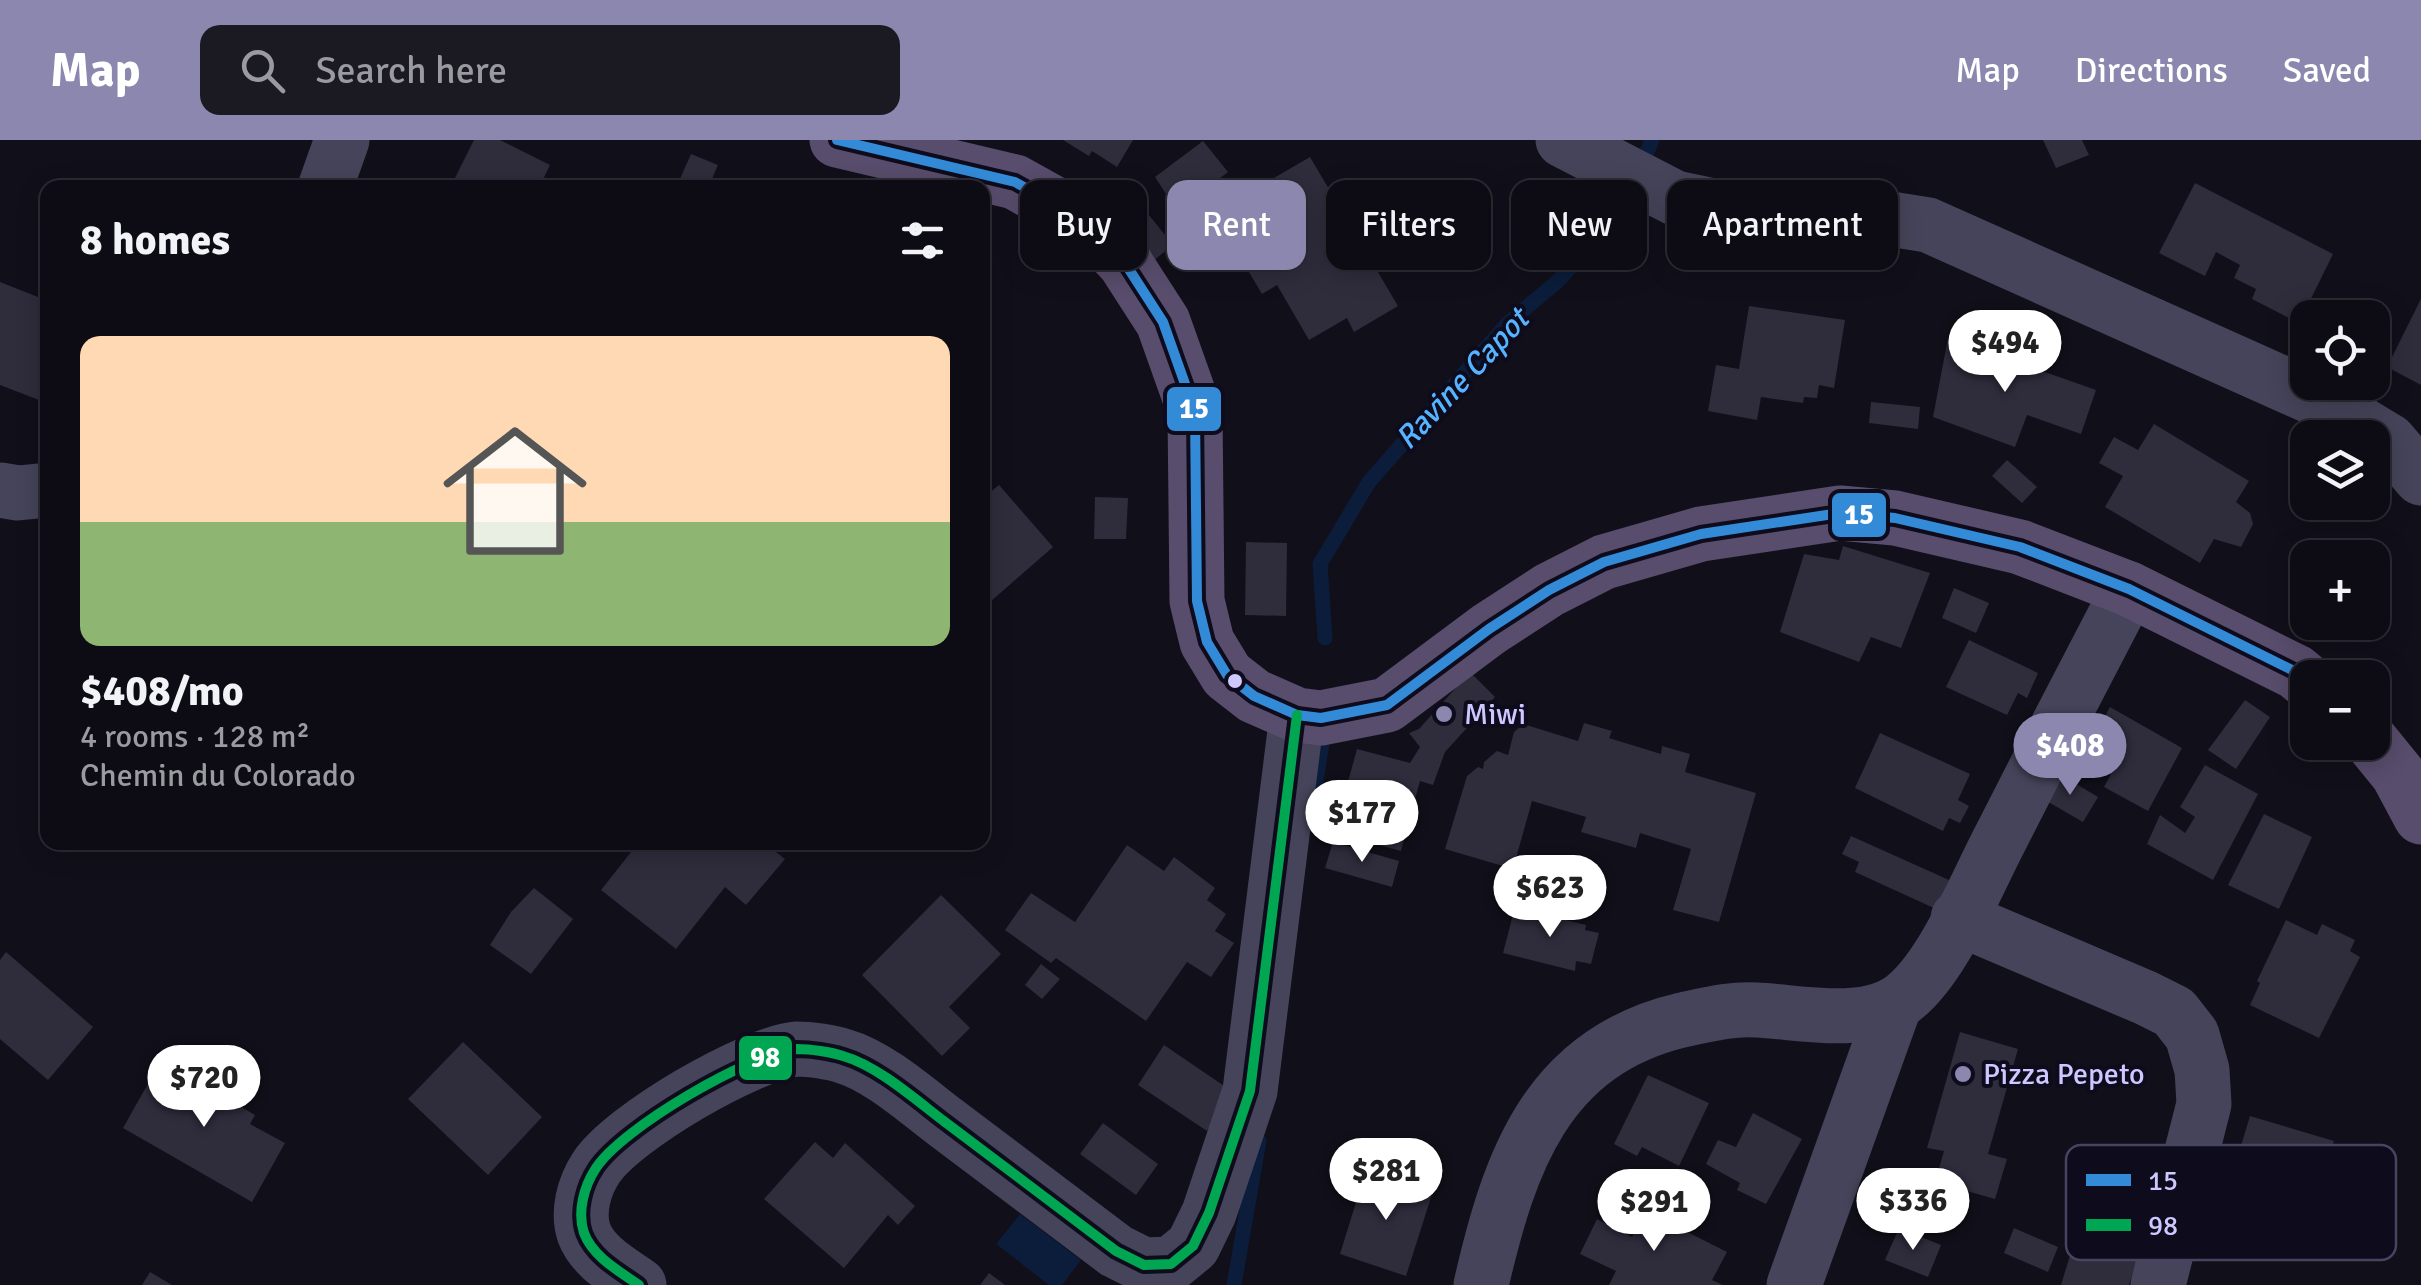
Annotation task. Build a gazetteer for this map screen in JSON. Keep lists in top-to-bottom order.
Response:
{
  "water": ["Ravine Capot"],
  "places": ["Miwi", "Pizza Pepeto"],
  "lines": ["transit line 15", "transit line 98"],
  "legend": ["15", "98"],
  "page": {
    "header": "Map",
    "search": "Search here",
    "nav": ["Map", "Directions", "Saved"],
    "chip": [
      "Buy",
      "Rent",
      "Filters",
      "New",
      "Apartment"
    ],
    "heading": "8 homes",
    "map_buttons": ["+", "−"],
    "list": [
      {
        "name": "$408/mo",
        "note": "4 rooms · 128 m² · Chemin du Colorado"
      }
    ],
    "price": [
      "$494",
      "$408",
      "$177",
      "$623",
      "$720",
      "$281",
      "$336",
      "$291"
    ]
  }
}
